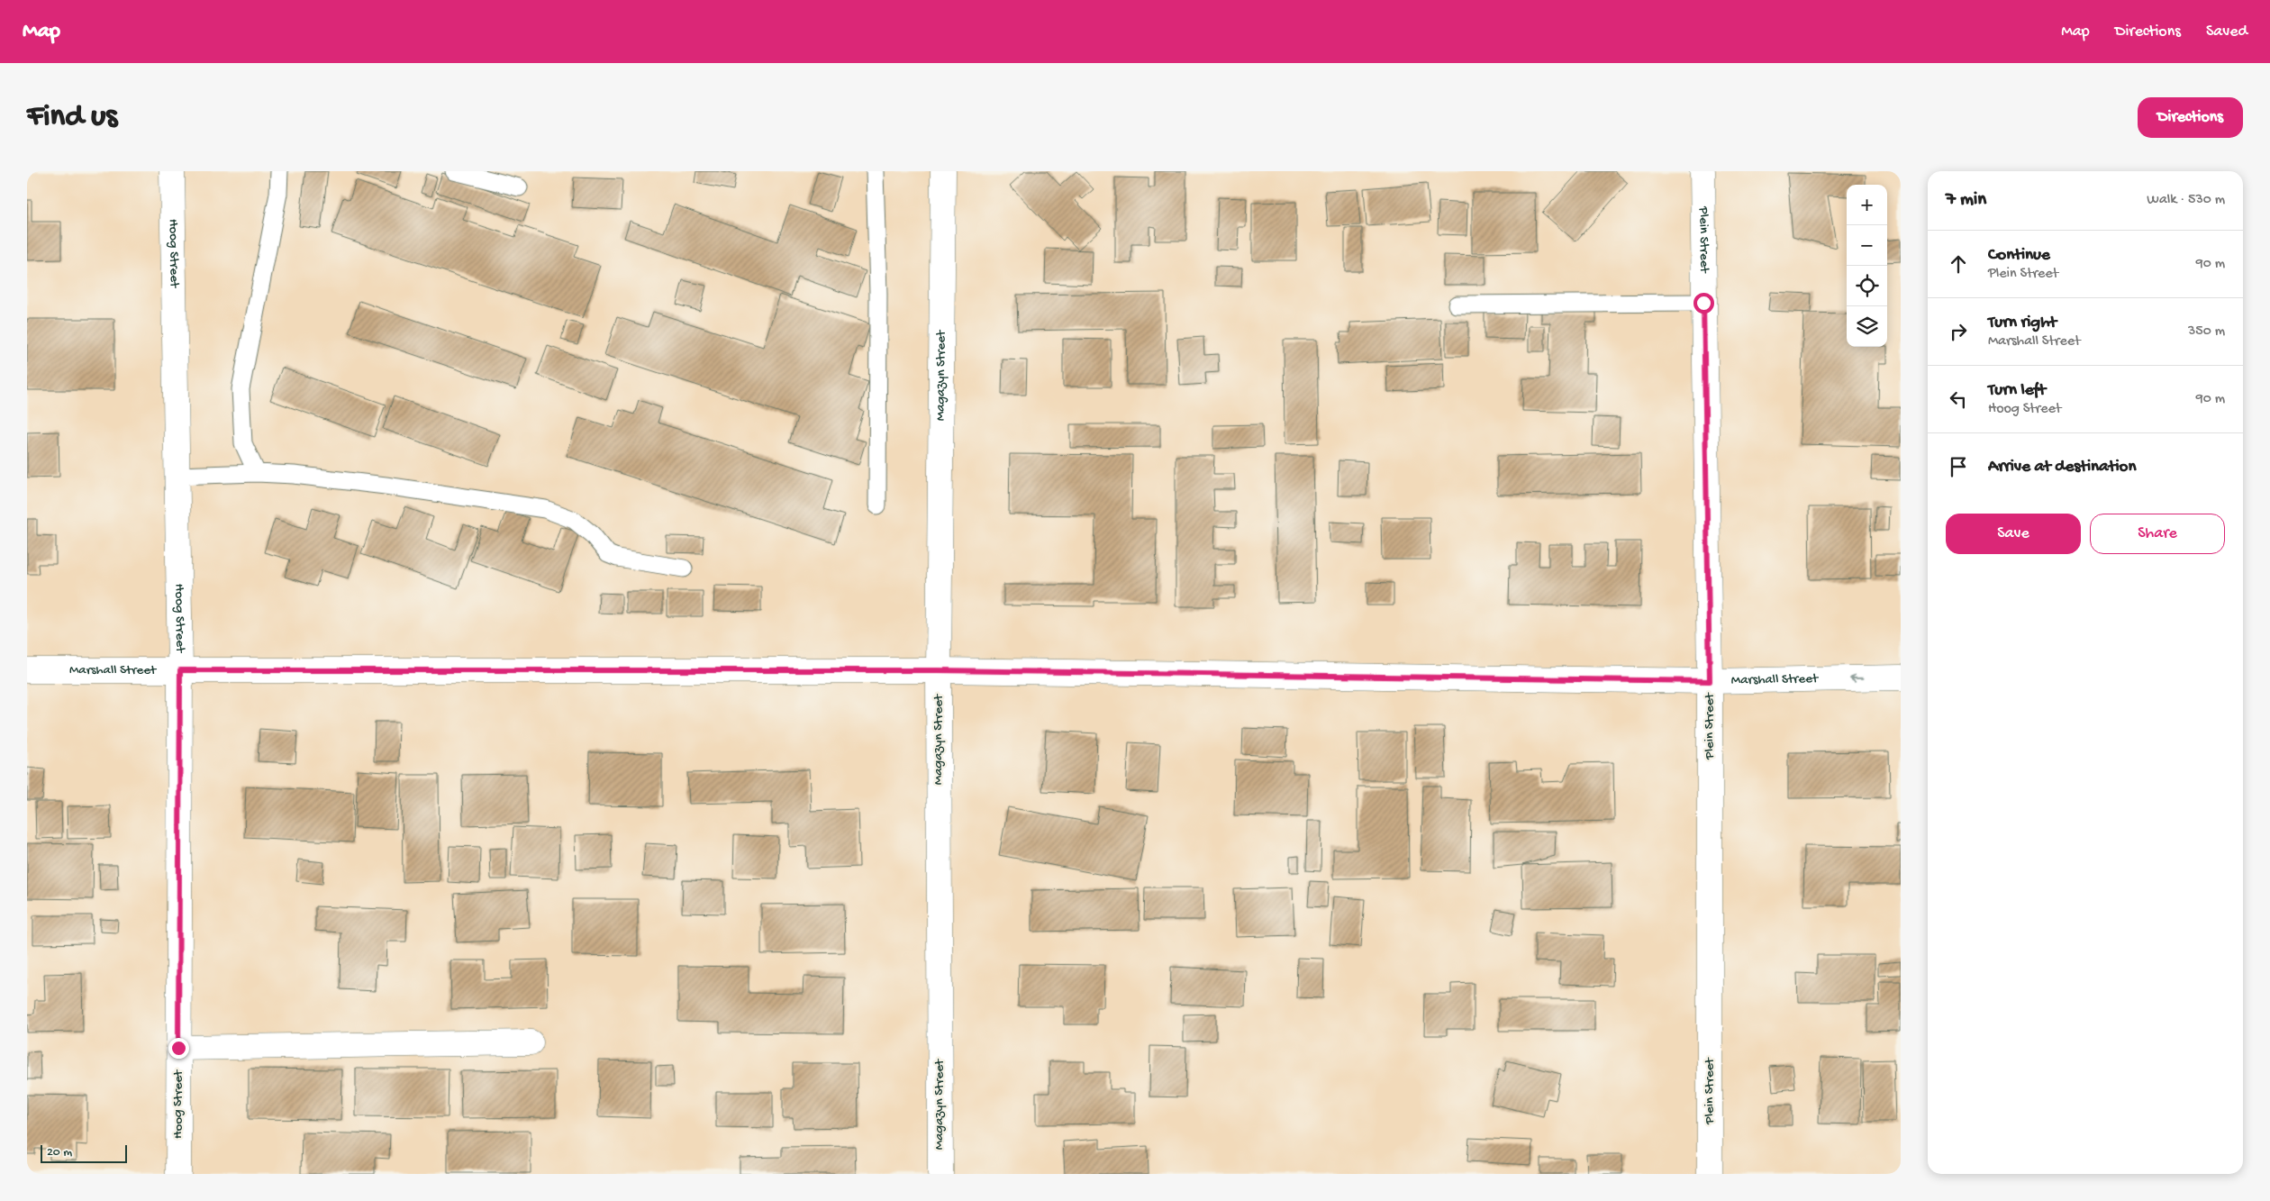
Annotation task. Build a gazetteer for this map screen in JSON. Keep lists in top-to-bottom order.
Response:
{
  "streets": {
    "street": [
      "Plein Street",
      "Hoog Street",
      "Magazyn Street",
      "Marshall Street"
    ]
  },
  "crossings": [
    ["Plein Street", "Marshall Street"],
    ["Hoog Street", "Marshall Street"],
    ["Magazyn Street", "Marshall Street"]
  ],
  "scale_bar": "20 m",
  "page": {
    "header": "Map",
    "nav": ["Map", "Directions", "Saved"],
    "buttons": [
      "Directions",
      ["Save", "Share"]
    ],
    "title": "Find us",
    "heading": ["7 min", "Walk · 530 m"],
    "map_buttons": ["+", "−"],
    "list": [
      ["Continue", "Plein Street", "90 m"],
      ["Turn right", "Marshall Street", "350 m"],
      ["Turn left", "Hoog Street", "90 m"],
      "Arrive at destination"
    ],
    "scale": "20 m"
  }
}
